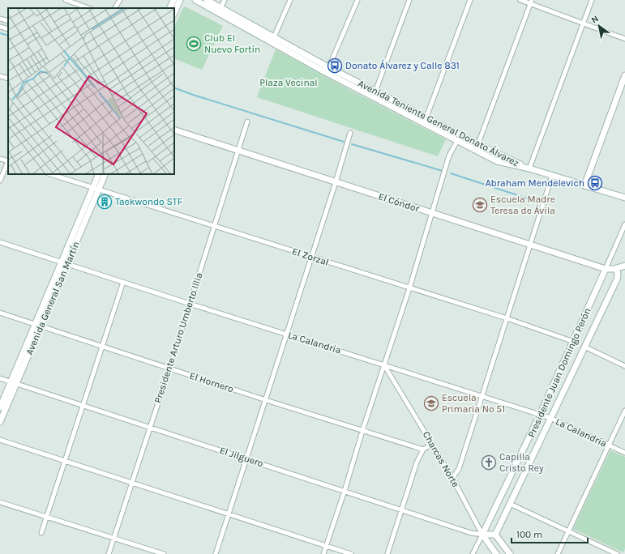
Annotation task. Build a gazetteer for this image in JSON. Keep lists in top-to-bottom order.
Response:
{
  "streets": {
    "main road": [
      "Avenida Teniente General Donato Álvarez",
      "El Cóndor",
      "Avenida General San Martín",
      "Presidente Juan Domingo Perón",
      "Charcas Norte"
    ],
    "street": [
      "El Zorzal",
      "Presidente Arturo Umberto Illia",
      "La Calandria",
      "El Hornero",
      "El Jilguero"
    ]
  },
  "crossings": [
    ["El Cóndor", "Presidente Arturo Umberto Illia"],
    ["El Cóndor", "Presidente Juan Domingo Perón"],
    ["El Zorzal", "Avenida General San Martín"],
    ["El Zorzal", "Presidente Arturo Umberto Illia"],
    ["El Zorzal", "Presidente Juan Domingo Perón"],
    ["Avenida General San Martín", "La Calandria"],
    ["Avenida General San Martín", "El Hornero"],
    ["Avenida General San Martín", "El Jilguero"],
    ["Presidente Arturo Umberto Illia", "La Calandria"],
    ["Presidente Arturo Umberto Illia", "El Hornero"],
    ["Presidente Arturo Umberto Illia", "El Jilguero"],
    ["La Calandria", "Presidente Juan Domingo Perón"],
    ["La Calandria", "Charcas Norte"],
    ["Presidente Juan Domingo Perón", "El Jilguero"],
    ["Presidente Juan Domingo Perón", "Charcas Norte"],
    ["El Jilguero", "Charcas Norte"]
  ],
  "parks": ["Plaza Vecinal"],
  "places": {
    "sports": ["Club El Nuevo Fortín"],
    "bus stop": ["Donato Álvarez y Calle 831", "Abraham Mendelevich"],
    "building": ["Taekwondo STF"],
    "school or university": ["Escuela Madre Teresa de Ávila", "Escuela Primaria Nº 51"],
    "church": ["Capilla Cristo Rey"]
  },
  "scale_bar": "100 m",
  "north": "top left"
}
